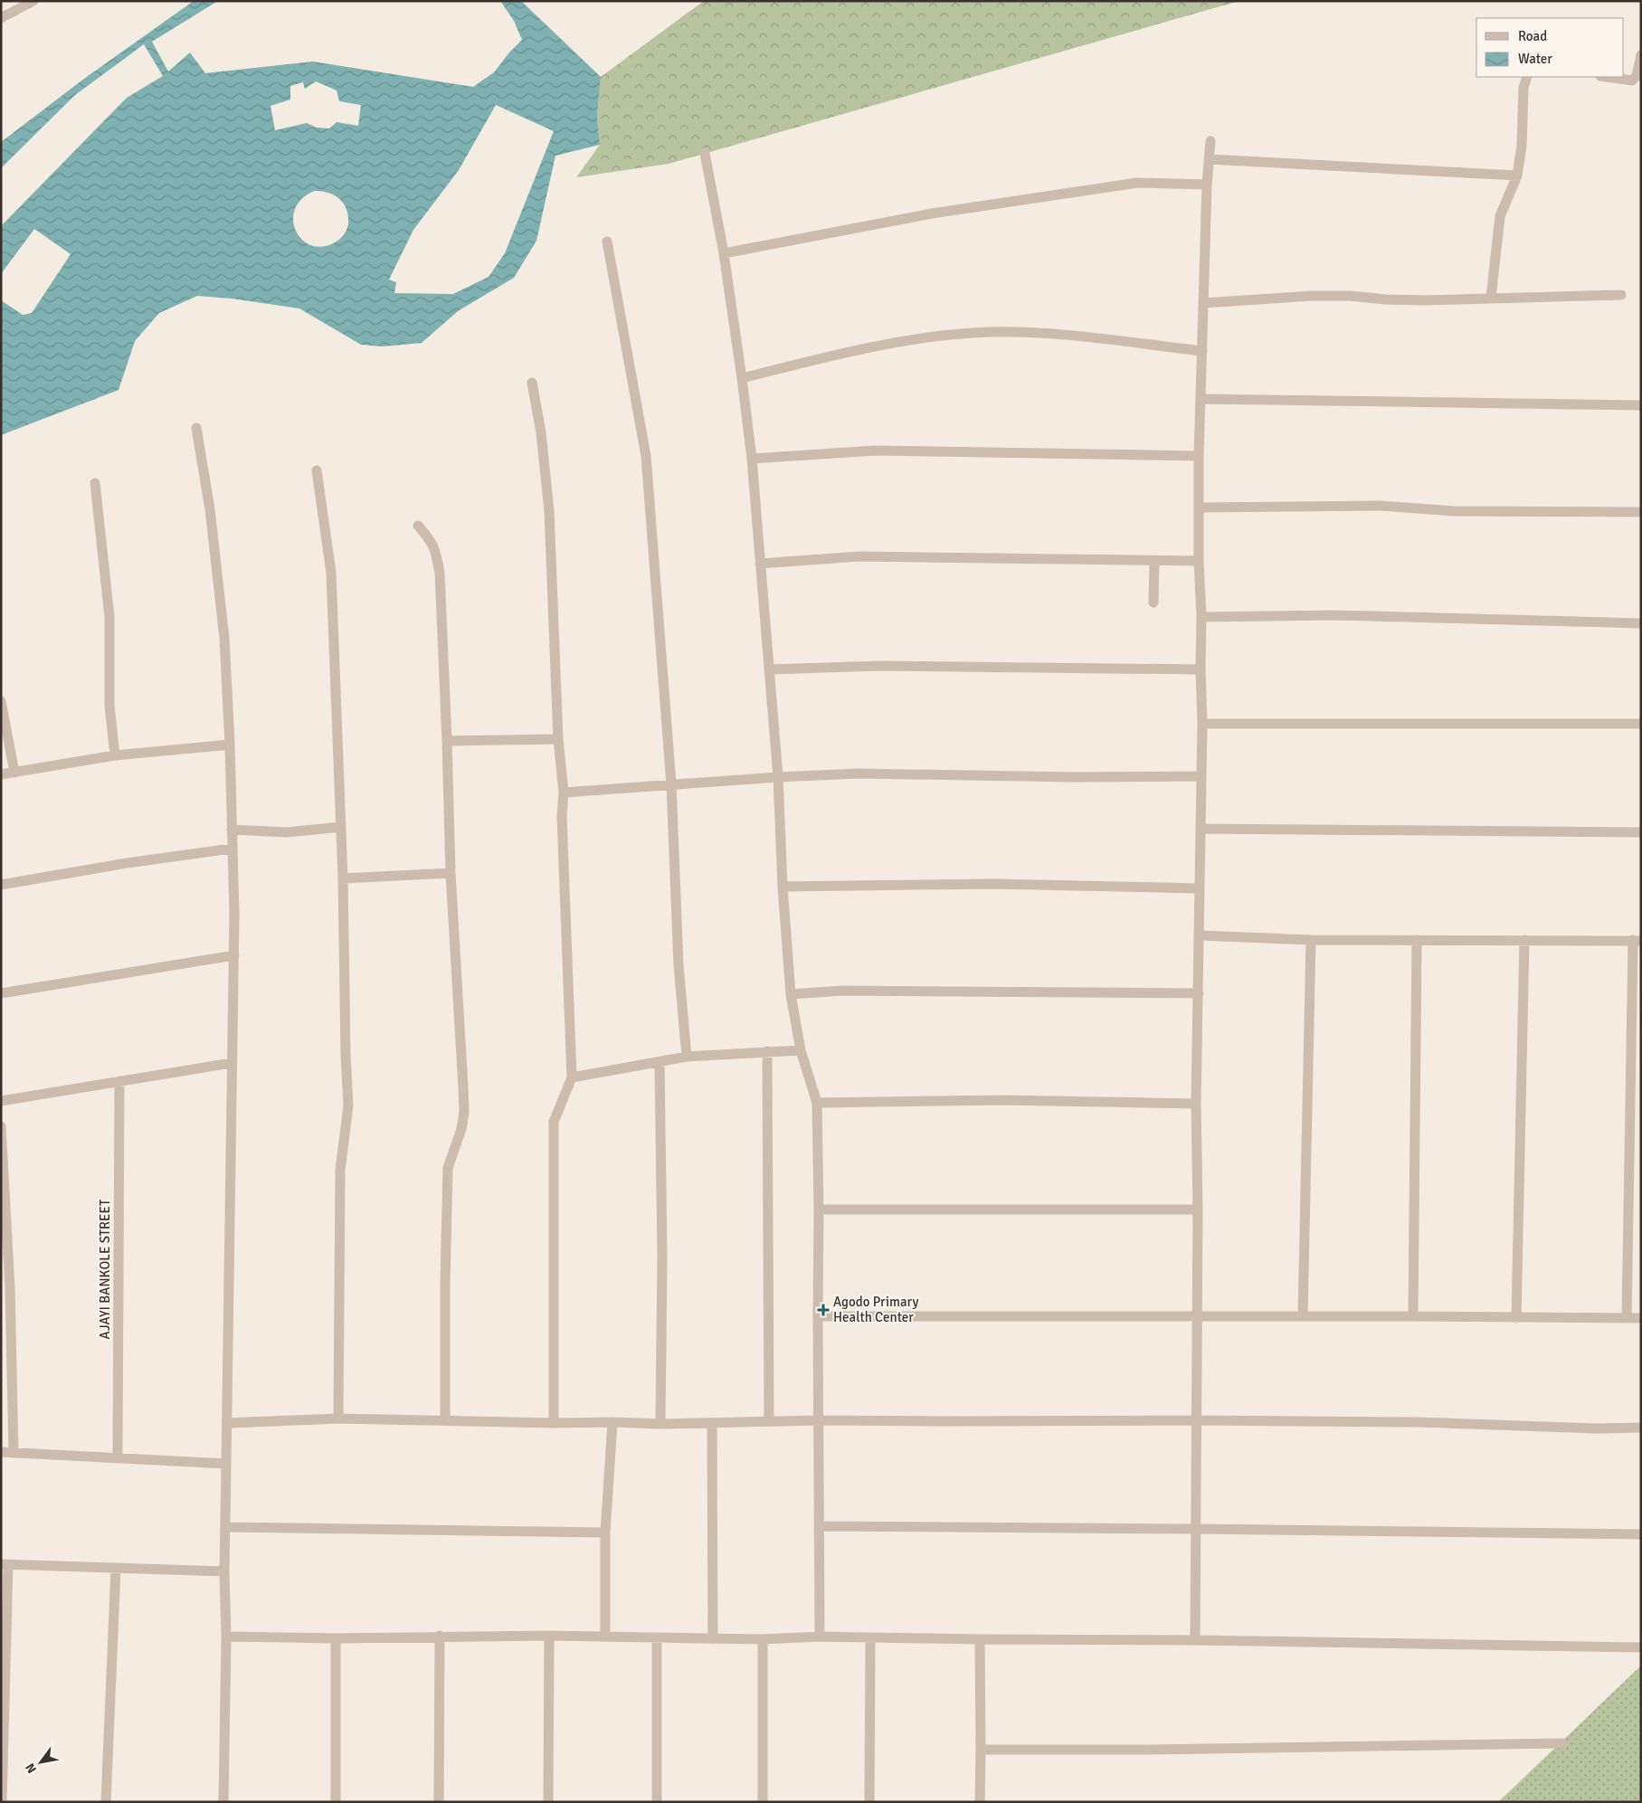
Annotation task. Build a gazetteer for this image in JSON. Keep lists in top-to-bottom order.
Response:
{
  "streets": {
    "street": ["AJAYI BANKOLE STREET"]
  },
  "places": {
    "health": ["Agodo Primary Health Center"]
  },
  "legend": ["Road", "Water"],
  "north": "bottom left"
}
